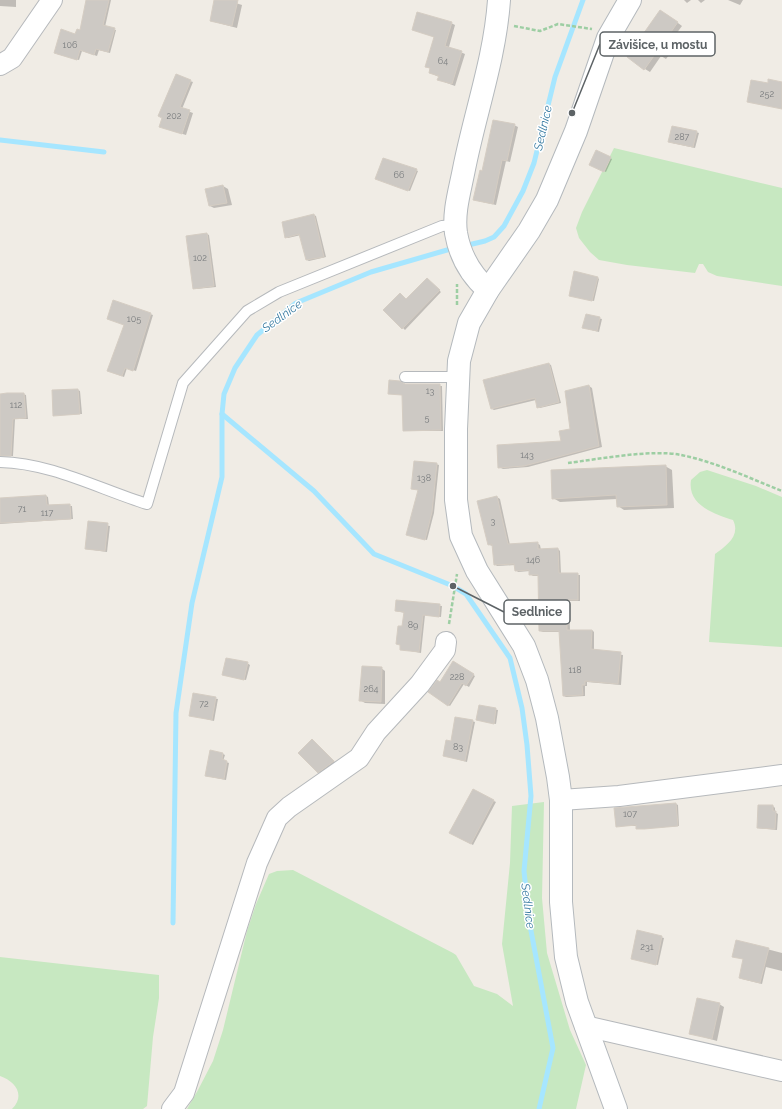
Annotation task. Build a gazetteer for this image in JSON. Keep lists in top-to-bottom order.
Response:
{
  "water": ["Sedlnice"],
  "places": ["Závišice, u mostu", "Sedlnice"],
  "house_numbers": [
    "106",
    "64",
    "252",
    "202",
    "287",
    "66",
    "102",
    "105",
    "13",
    "112",
    "5",
    "143",
    "138",
    "71",
    "117",
    "3",
    "146",
    "89",
    "118",
    "228",
    "264",
    "72",
    "83",
    "107",
    "231"
  ]
}
